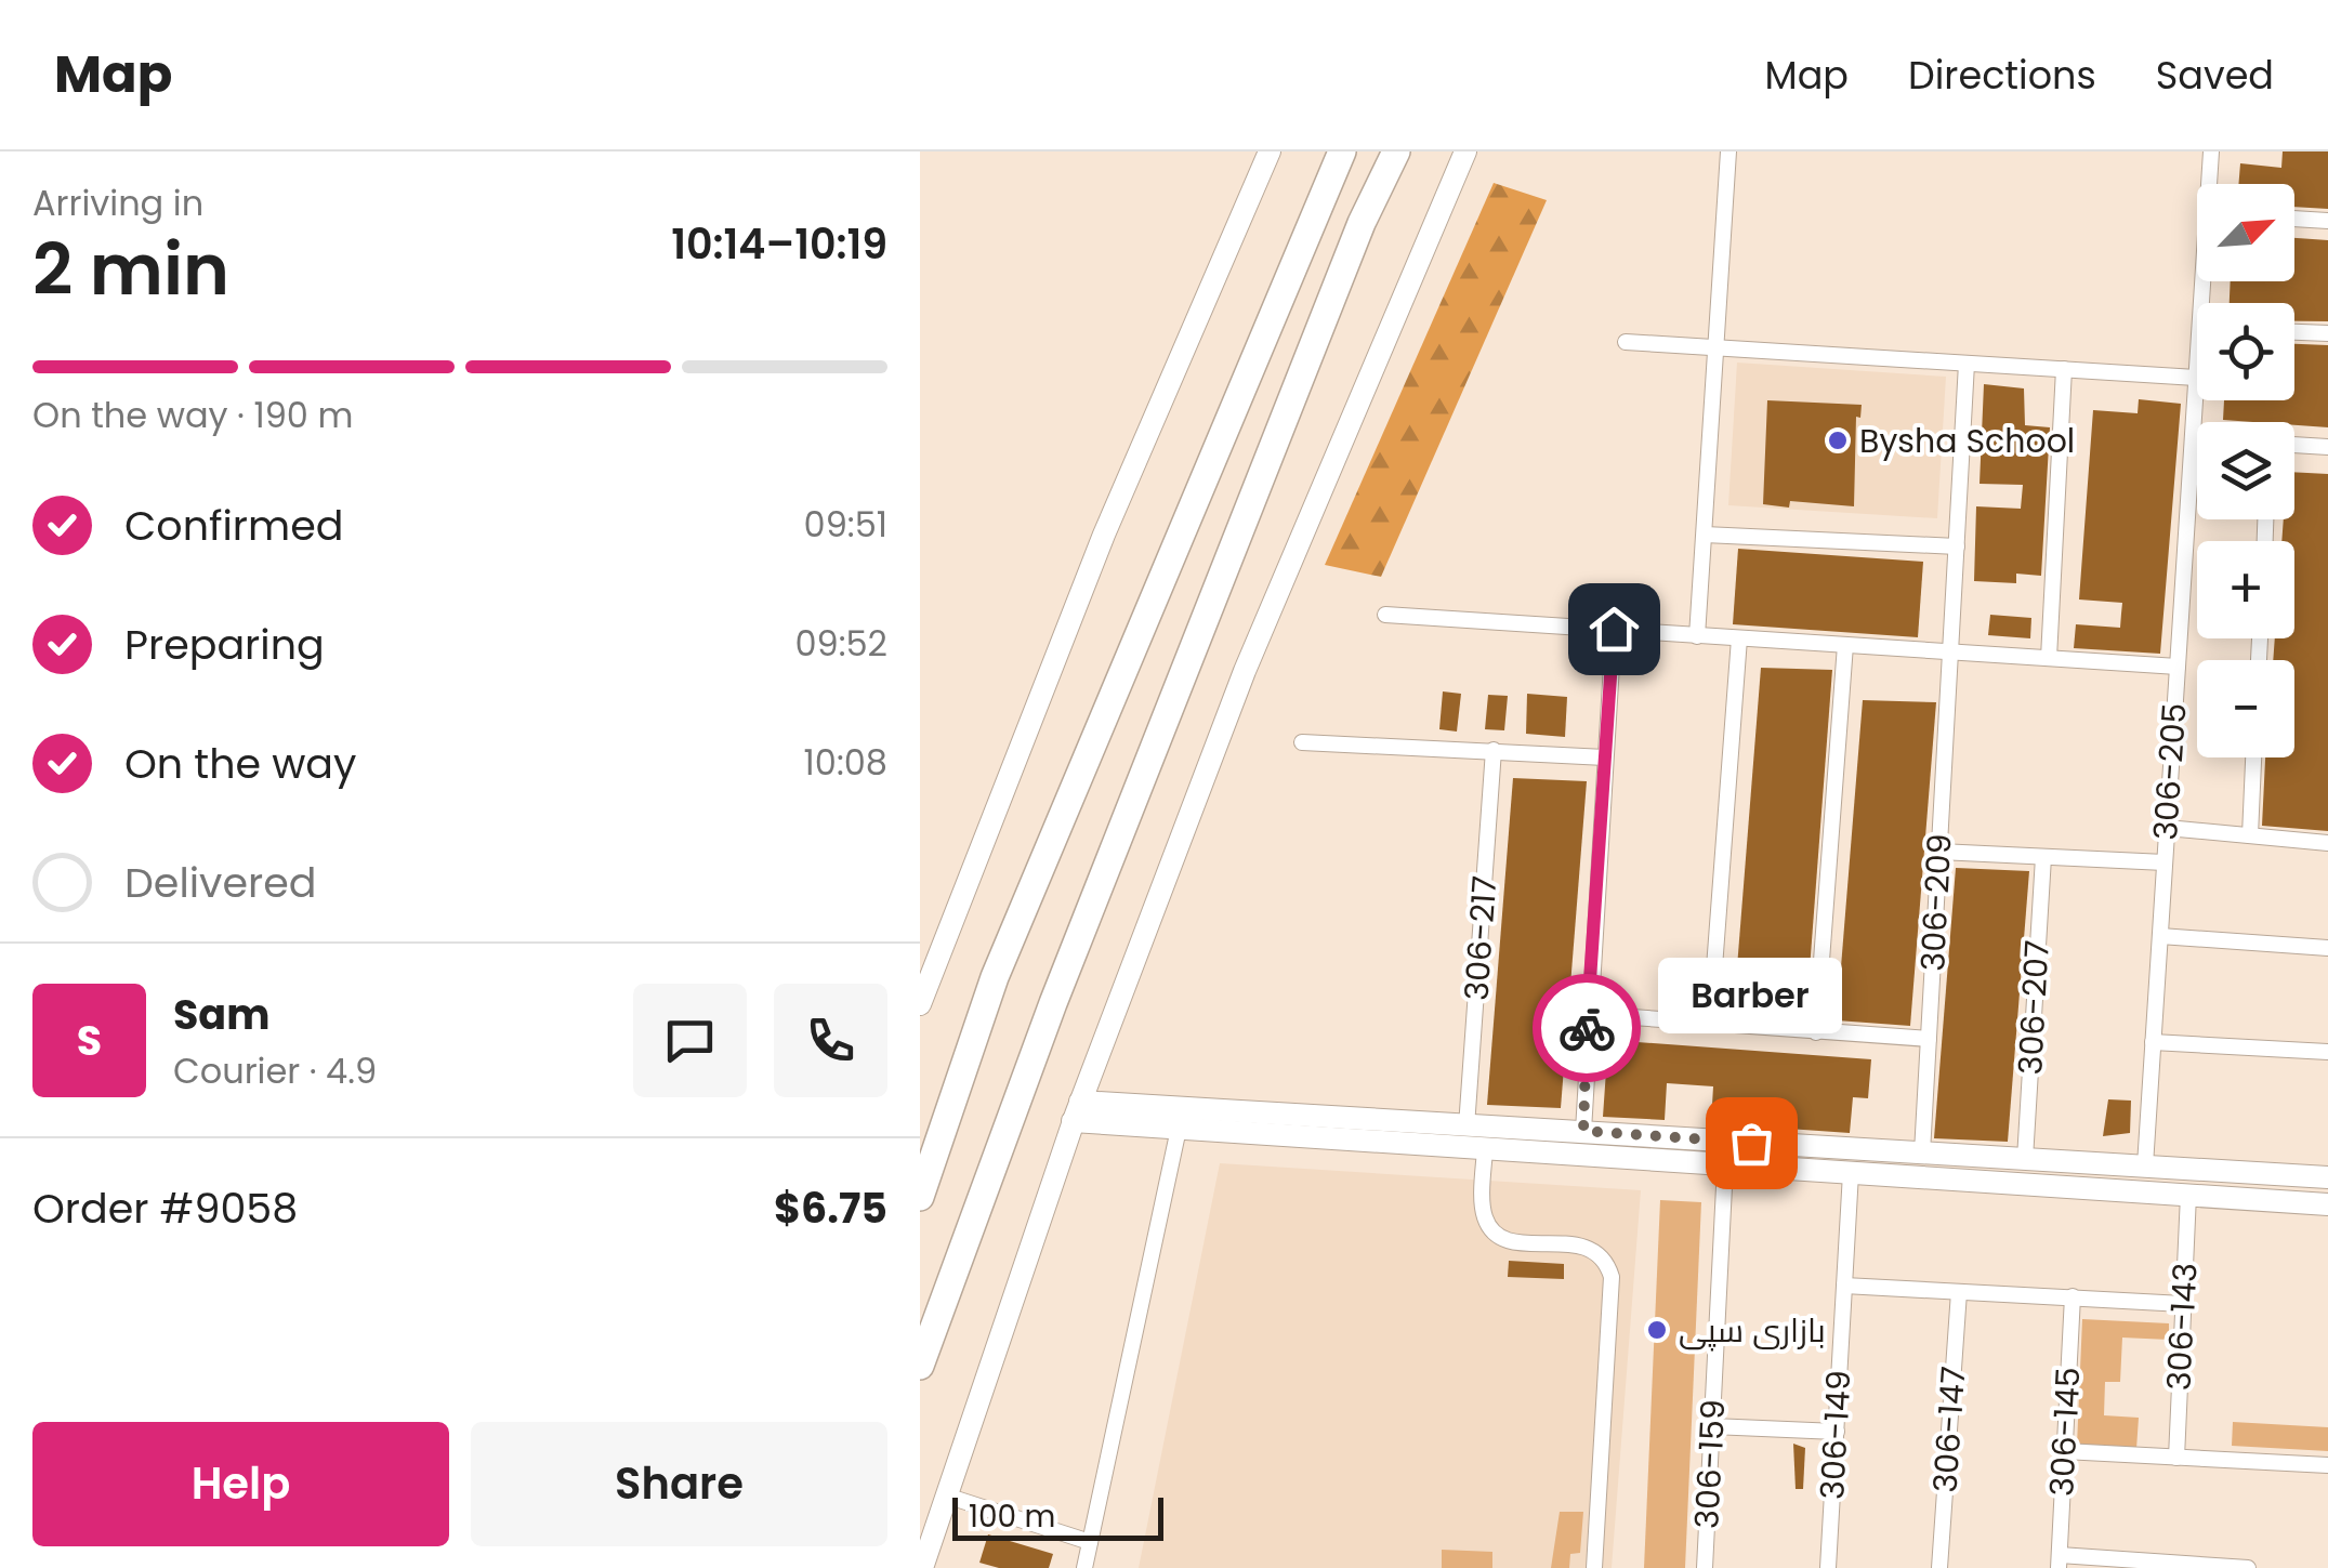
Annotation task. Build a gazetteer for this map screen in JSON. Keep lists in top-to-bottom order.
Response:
{
  "streets": {
    "street": [
      "306-205",
      "306-209",
      "306-217",
      "306-207",
      "306-143",
      "306-147",
      "306-145",
      "306-149",
      "306-159"
    ]
  },
  "places": ["Bysha School", "Barber", "بازاری سپی"],
  "scale_bar": "100 m",
  "north": "top right",
  "page": {
    "header": "Map",
    "nav": ["Map", "Directions", "Saved"],
    "heading": ["2 min", "Arriving in", "10:14–10:19"],
    "panel": [
      "Sam",
      "Courier · 4.9",
      "Order #9058",
      "$6.75"
    ],
    "map_buttons": ["+", "−"],
    "bar": "On the way · 190 m",
    "list": [
      ["Confirmed", "09:51"],
      ["Preparing", "09:52"],
      ["On the way", "10:08"],
      "Delivered"
    ],
    "bubble": "Barber",
    "round": "S",
    "buttons": ["Help", "Share"],
    "scale": "100 m"
  }
}
